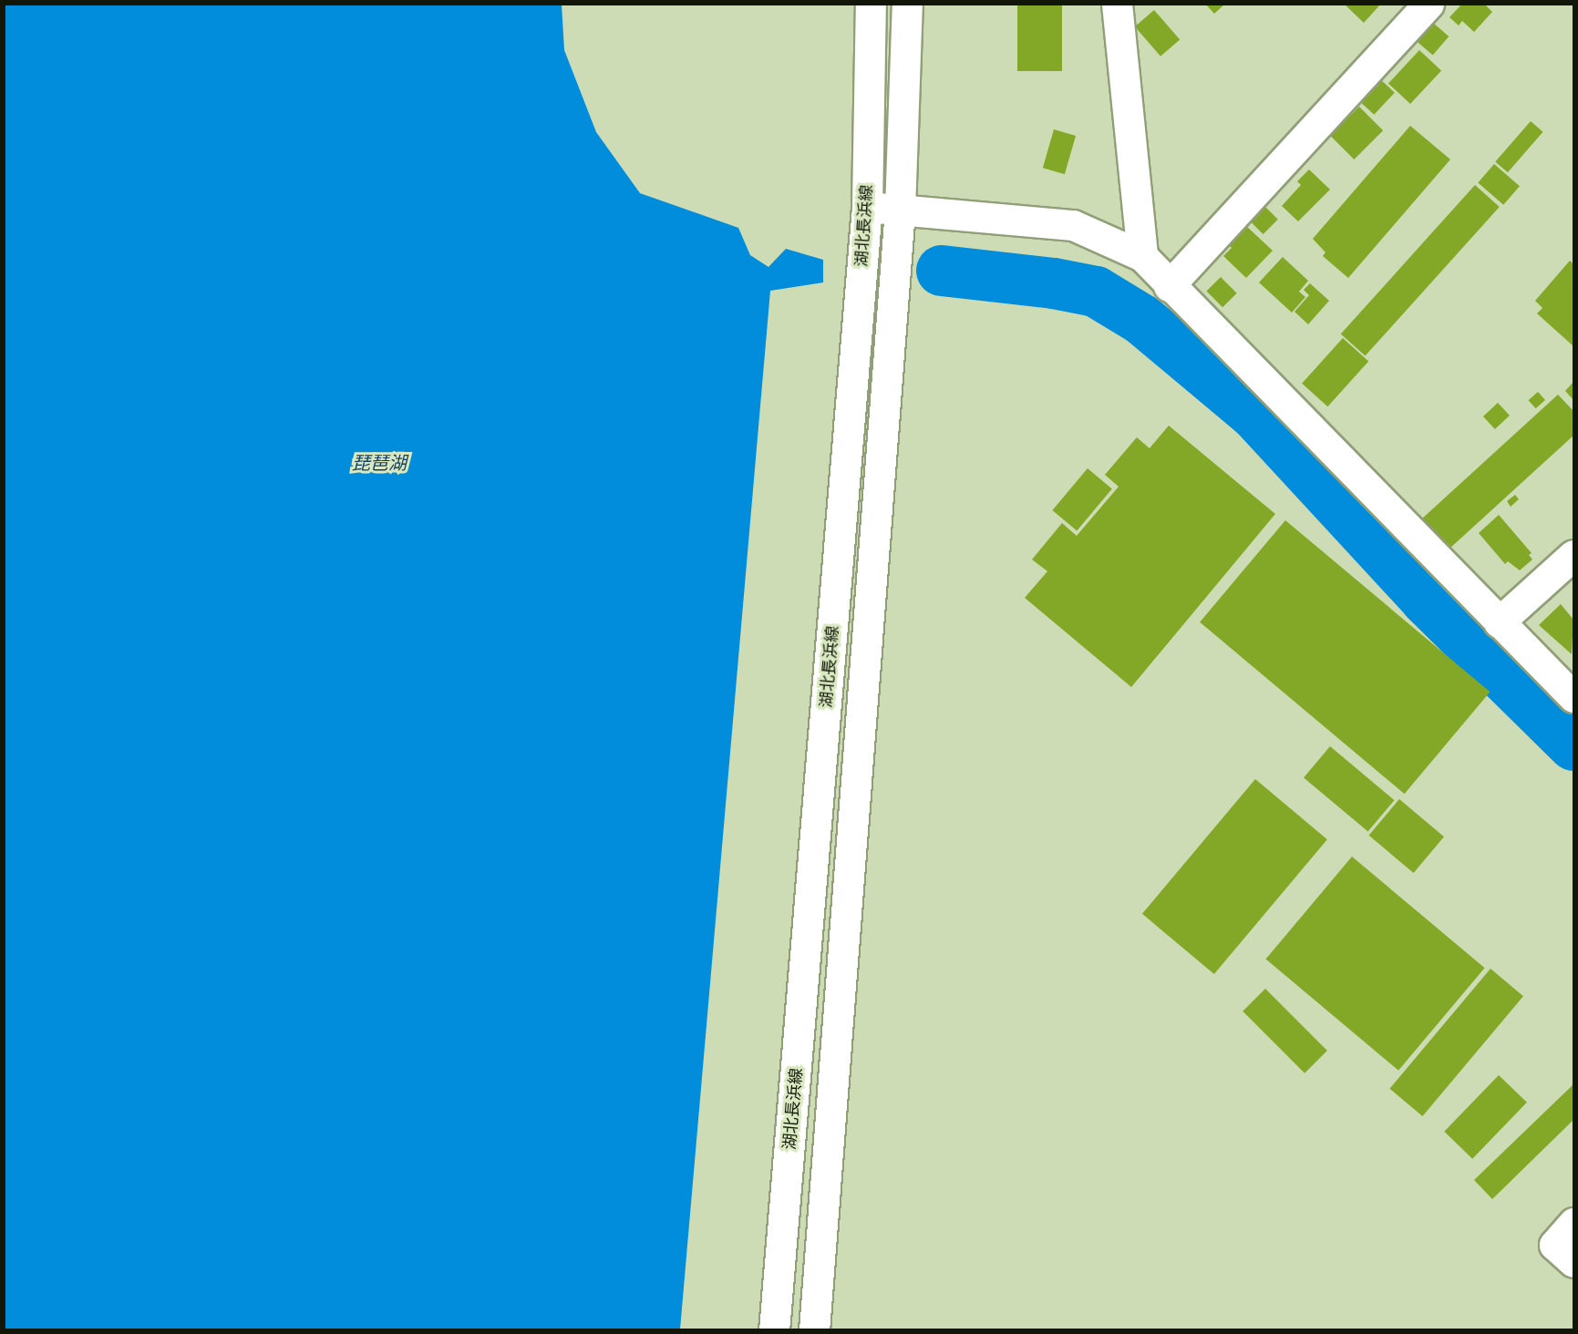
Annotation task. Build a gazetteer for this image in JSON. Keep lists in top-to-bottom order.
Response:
{
  "streets": {
    "main road": ["湖北長浜線"]
  },
  "water": ["琵琶湖"]
}
